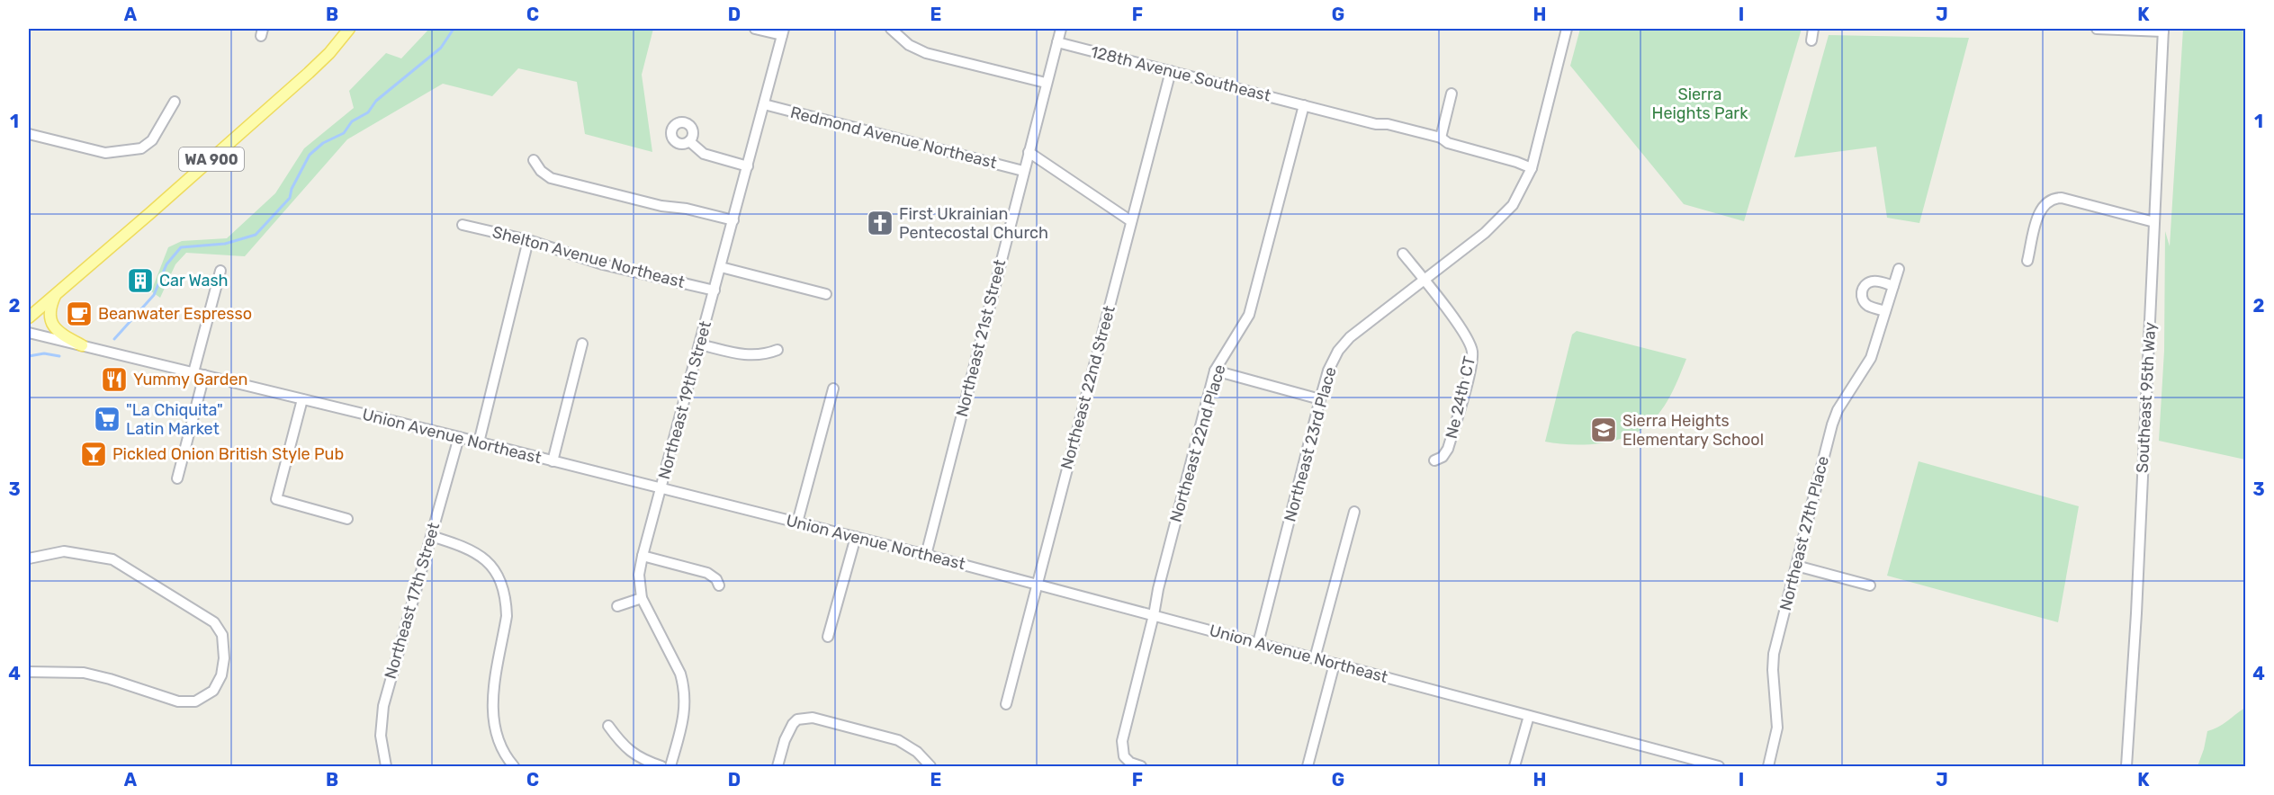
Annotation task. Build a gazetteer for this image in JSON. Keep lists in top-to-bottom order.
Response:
{
  "streets": {
    "main road": ["WA 900"],
    "street": [
      "128th Avenue Southeast",
      "Redmond Avenue Northeast",
      "Shelton Avenue Northeast",
      "Northeast 21st Street",
      "Northeast 22nd Street",
      "Ne 24th CT",
      "Southeast 95th Way",
      "Northeast 19th Street",
      "Union Avenue Northeast",
      "Northeast 22nd Place",
      "Northeast 23rd Place",
      "Northeast 27th Place",
      "Northeast 17th Street"
    ]
  },
  "crossings": [
    ["128th Avenue Southeast", "Northeast 21st Street"],
    ["128th Avenue Southeast", "Northeast 22nd Street"],
    ["128th Avenue Southeast", "Northeast 22nd Place"],
    ["128th Avenue Southeast", "Northeast 23rd Place"],
    ["Redmond Avenue Northeast", "Northeast 21st Street"],
    ["Redmond Avenue Northeast", "Northeast 19th Street"],
    ["Shelton Avenue Northeast", "Northeast 19th Street"],
    ["Northeast 21st Street", "Union Avenue Northeast"],
    ["Northeast 22nd Street", "Union Avenue Northeast"],
    ["Ne 24th CT", "Northeast 23rd Place"],
    ["Northeast 19th Street", "Union Avenue Northeast"],
    ["Union Avenue Northeast", "Northeast 22nd Place"],
    ["Union Avenue Northeast", "Northeast 23rd Place"],
    ["Union Avenue Northeast", "Northeast 17th Street"]
  ],
  "parks": ["Sierra Heights Park"],
  "places": {
    "church": ["First Ukrainian Pentecostal Church"],
    "building": ["Car Wash"],
    "cafe": ["Beanwater Espresso"],
    "restaurant": ["Yummy Garden"],
    "supermarket": ["\"La Chiquita\" Latin Market"],
    "school or university": ["Sierra Heights Elementary School"],
    "bar": ["Pickled Onion British Style Pub"]
  },
  "grid": {
    "columns": [
      "A",
      "B",
      "C",
      "D",
      "E",
      "F",
      "G",
      "H",
      "I",
      "J",
      "K"
    ],
    "rows": [
      "1",
      "2",
      "3",
      "4"
    ]
  }
}
